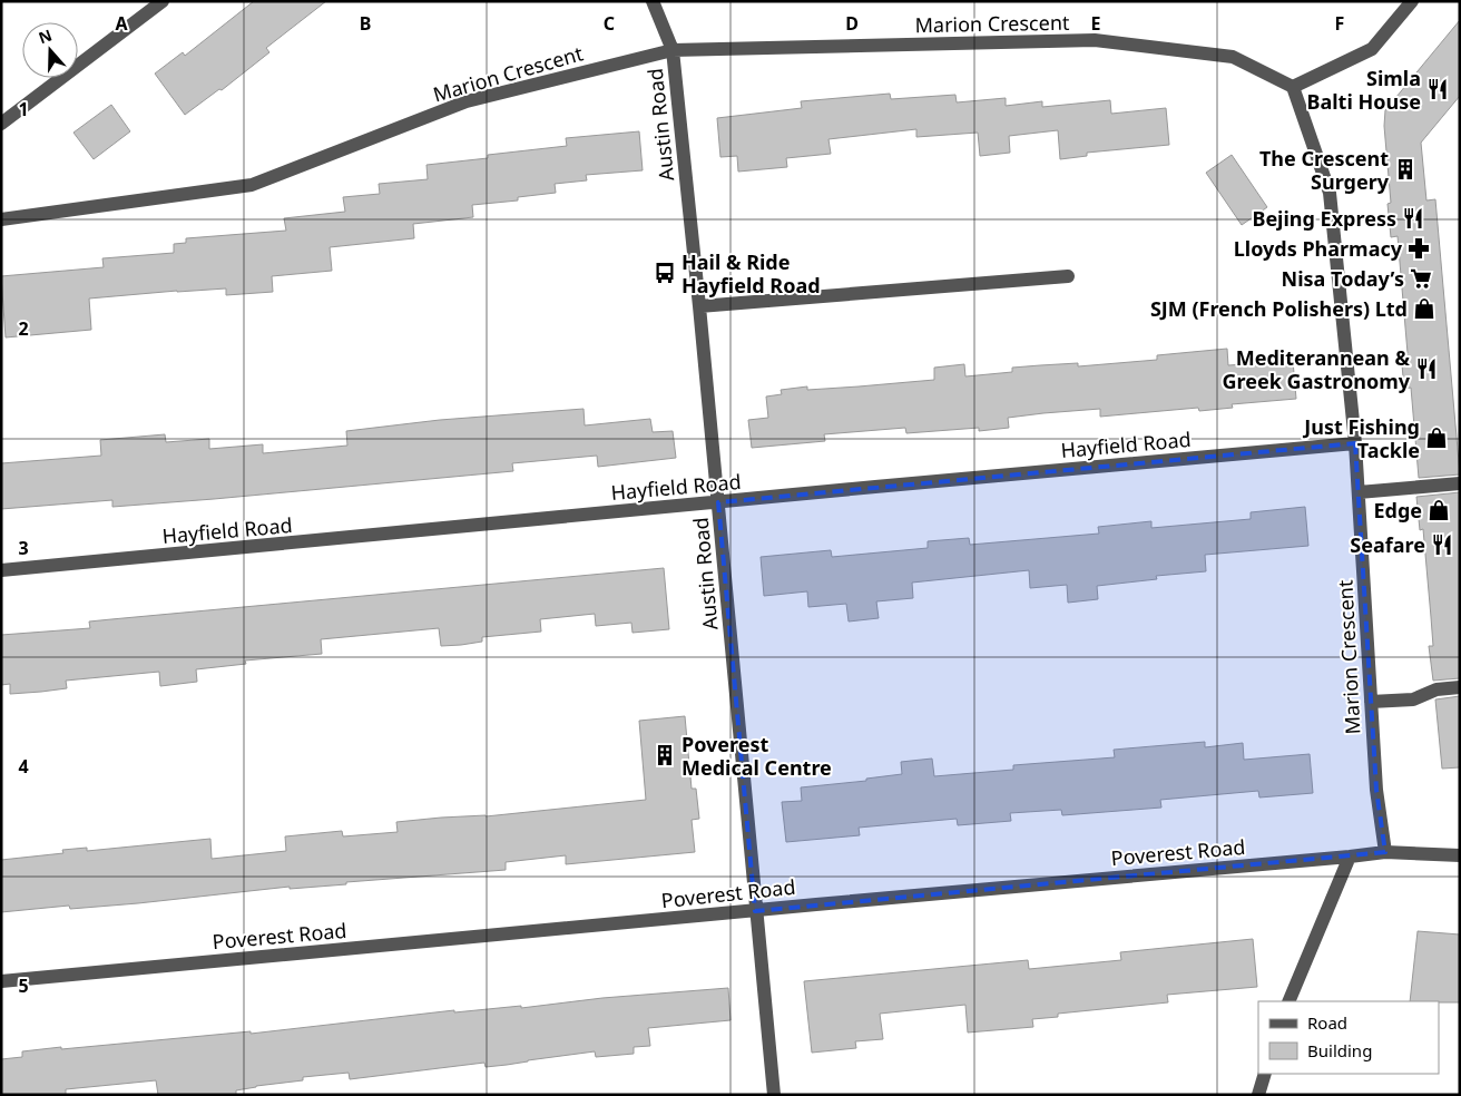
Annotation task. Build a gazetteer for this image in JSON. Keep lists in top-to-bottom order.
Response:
{
  "streets": {
    "street": [
      "Marion Crescent",
      "Austin Road",
      "Hayfield Road",
      "Poverest Road"
    ]
  },
  "crossings": [
    ["Marion Crescent", "Austin Road"],
    ["Marion Crescent", "Hayfield Road"],
    ["Marion Crescent", "Poverest Road"],
    ["Austin Road", "Hayfield Road"],
    ["Austin Road", "Poverest Road"]
  ],
  "places": {
    "restaurant": [
      "Simla Balti House",
      "Bejing Express",
      "Mediterannean & Greek Gastronomy",
      "Seafare"
    ],
    "building": ["The Crescent Surgery", "Poverest Medical Centre"],
    "pharmacy": ["Lloyds Pharmacy"],
    "bus stop": ["Hail & Ride Hayfield Road"],
    "supermarket": ["Nisa Today’s"],
    "shop": ["SJM (French Polishers) Ltd", "Just Fishing Tackle", "Edge"]
  },
  "legend": ["Road", "Building"],
  "north": "top",
  "grid": {
    "columns": [
      "A",
      "B",
      "C",
      "D",
      "E",
      "F"
    ],
    "rows": [
      "1",
      "2",
      "3",
      "4",
      "5"
    ]
  }
}
